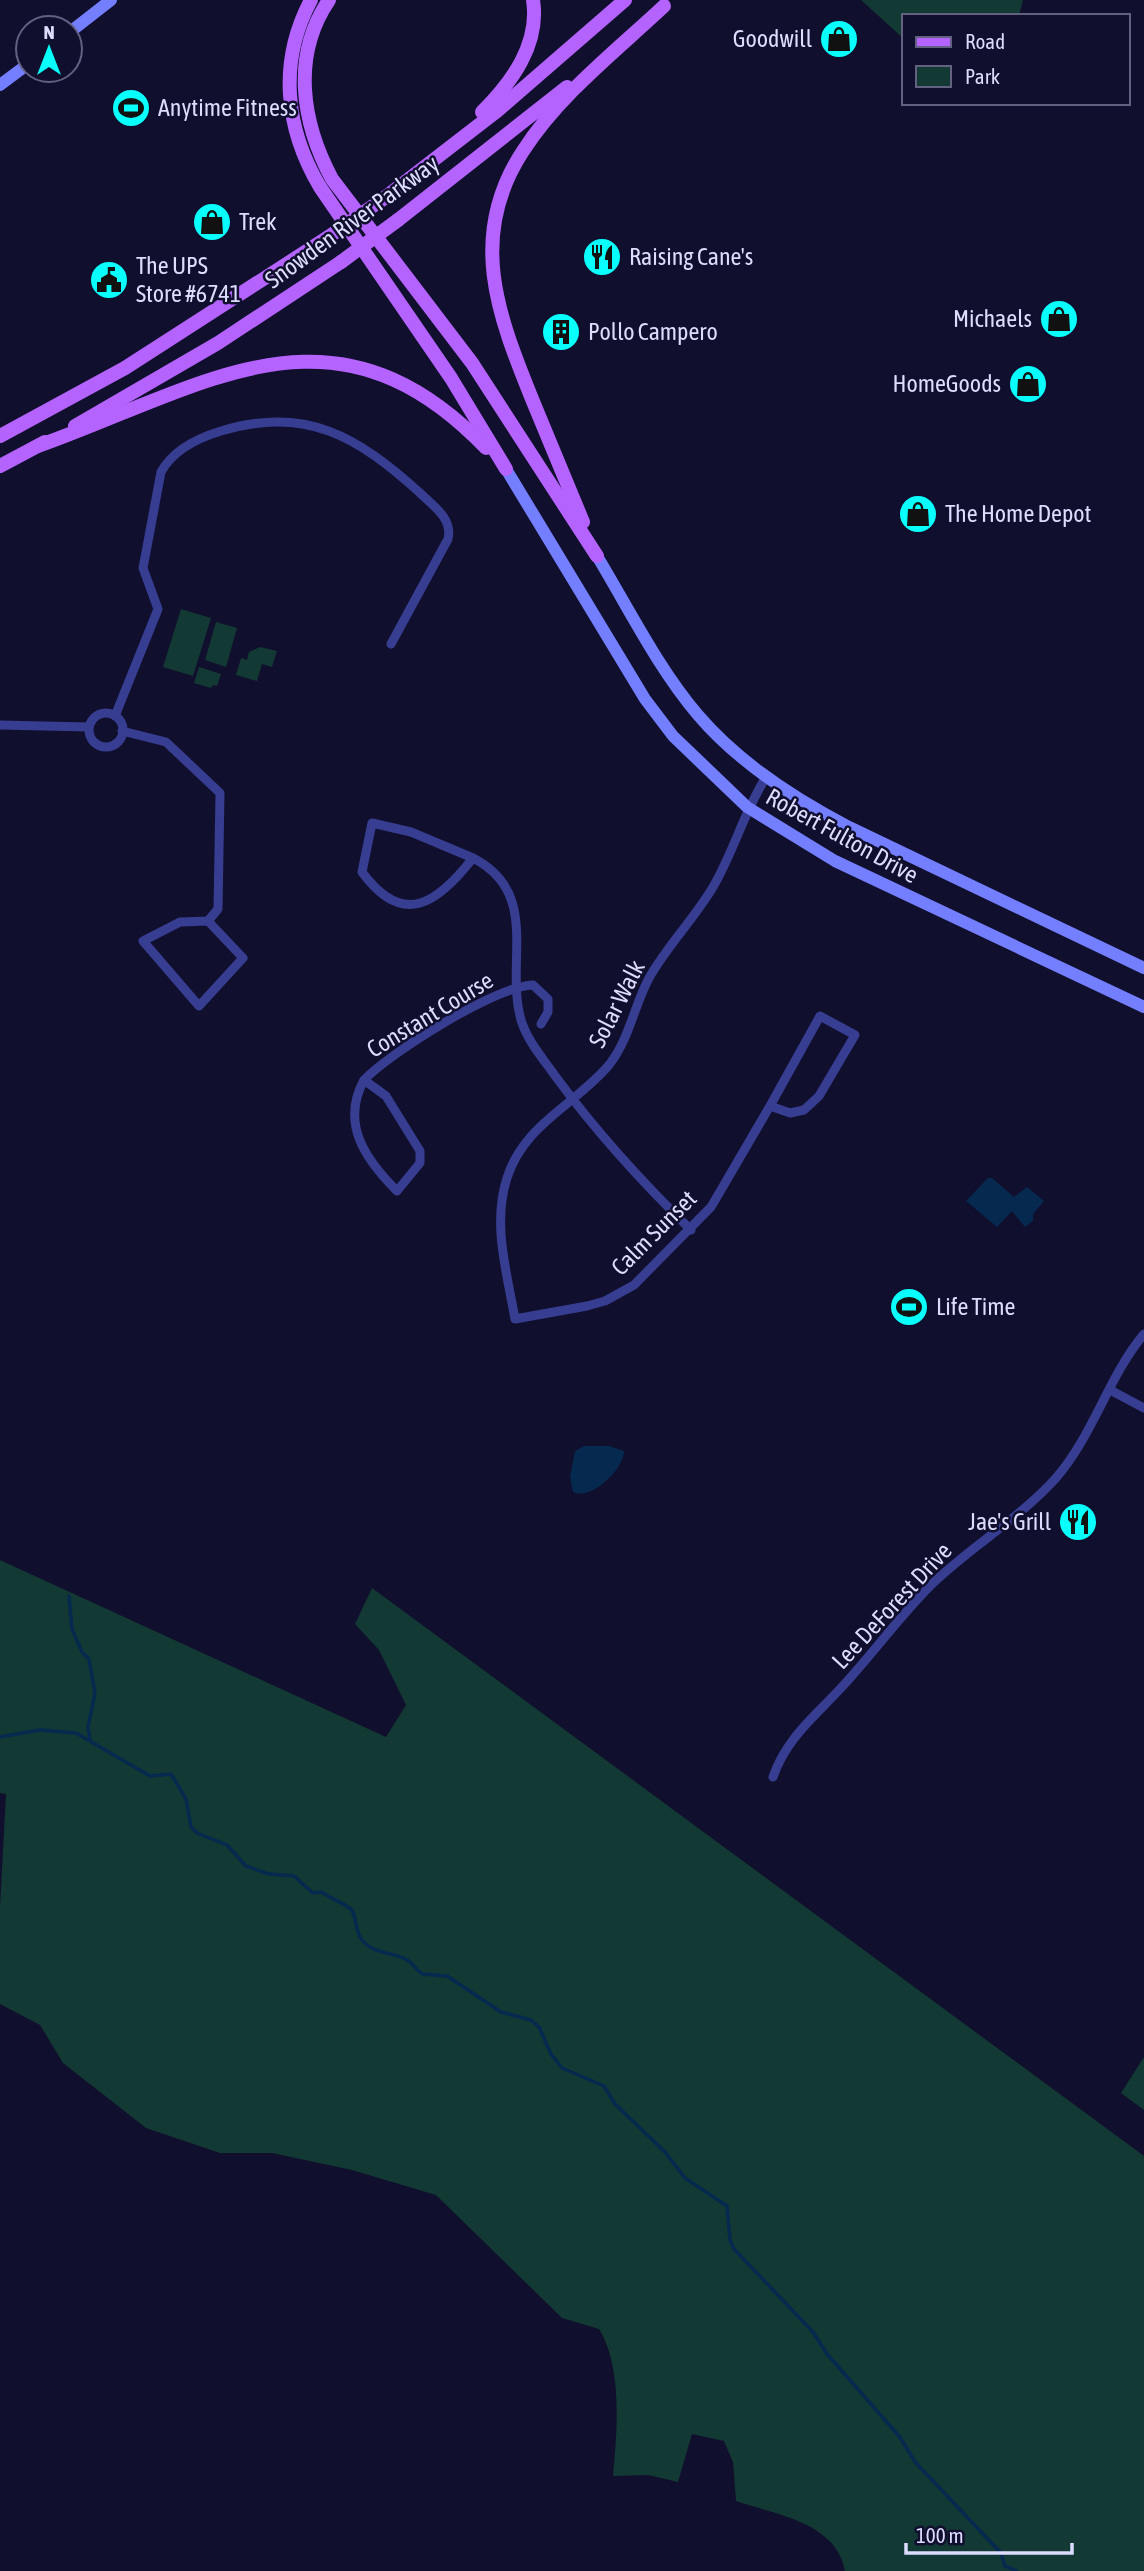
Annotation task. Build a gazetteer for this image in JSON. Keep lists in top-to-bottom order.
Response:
{
  "streets": {
    "main road": ["Snowden River Parkway"],
    "street": [
      "Robert Fulton Drive",
      "Solar Walk",
      "Constant Course",
      "Calm Sunset",
      "Lee DeForest Drive"
    ]
  },
  "crossings": [
    ["Robert Fulton Drive", "Solar Walk"],
    ["Solar Walk", "Calm Sunset"]
  ],
  "places": {
    "shop": [
      "Goodwill",
      "Trek",
      "Michaels",
      "HomeGoods",
      "The Home Depot"
    ],
    "sports": ["Anytime Fitness", "Life Time"],
    "restaurant": ["Raising Cane's", "Jae's Grill"],
    "public building": ["The UPS Store #6741"],
    "building": ["Pollo Campero"]
  },
  "legend": ["Road", "Park"],
  "scale_bar": "100 m",
  "north": "top"
}
